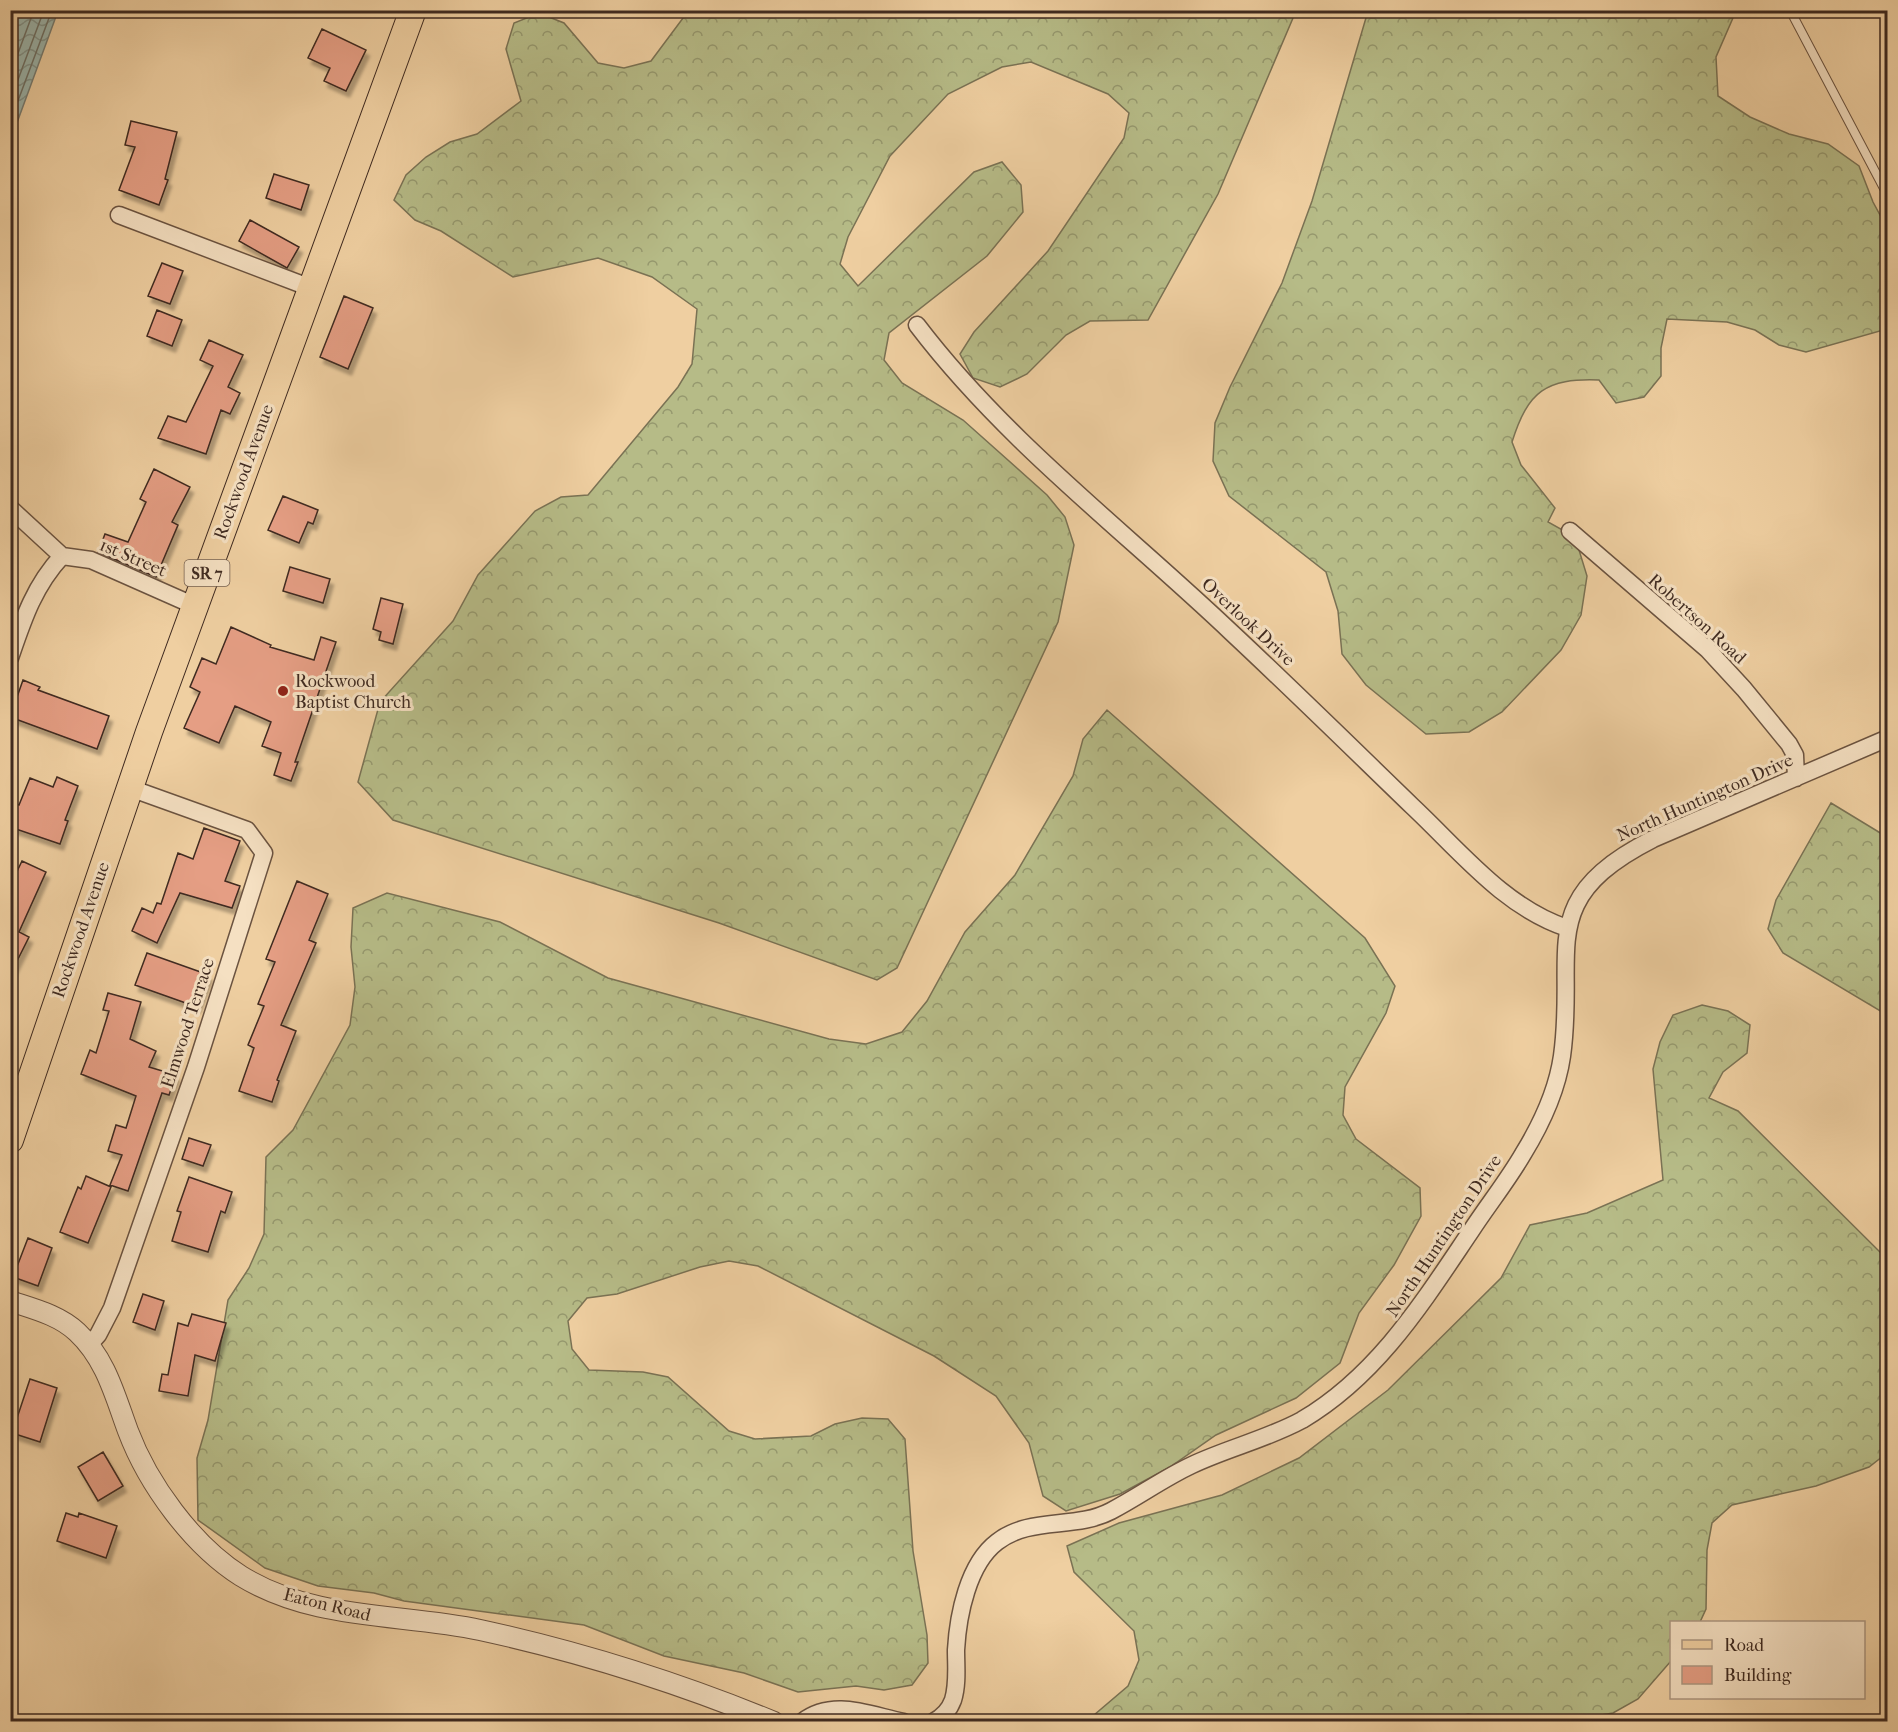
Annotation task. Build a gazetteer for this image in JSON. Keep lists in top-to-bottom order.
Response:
{
  "streets": {
    "main road": ["Rockwood Avenue", "SR 7"],
    "street": [
      "1st Street",
      "Robertson Road",
      "Overlook Drive",
      "North Huntington Drive",
      "Elmwood Terrace",
      "Eaton Road"
    ]
  },
  "crossings": [
    ["Rockwood Avenue", "1st Street"],
    ["Rockwood Avenue", "Elmwood Terrace"],
    ["Robertson Road", "North Huntington Drive"],
    ["Overlook Drive", "North Huntington Drive"],
    ["Elmwood Terrace", "Eaton Road"]
  ],
  "places": ["Rockwood Baptist Church"],
  "legend": ["Road", "Building"]
}
